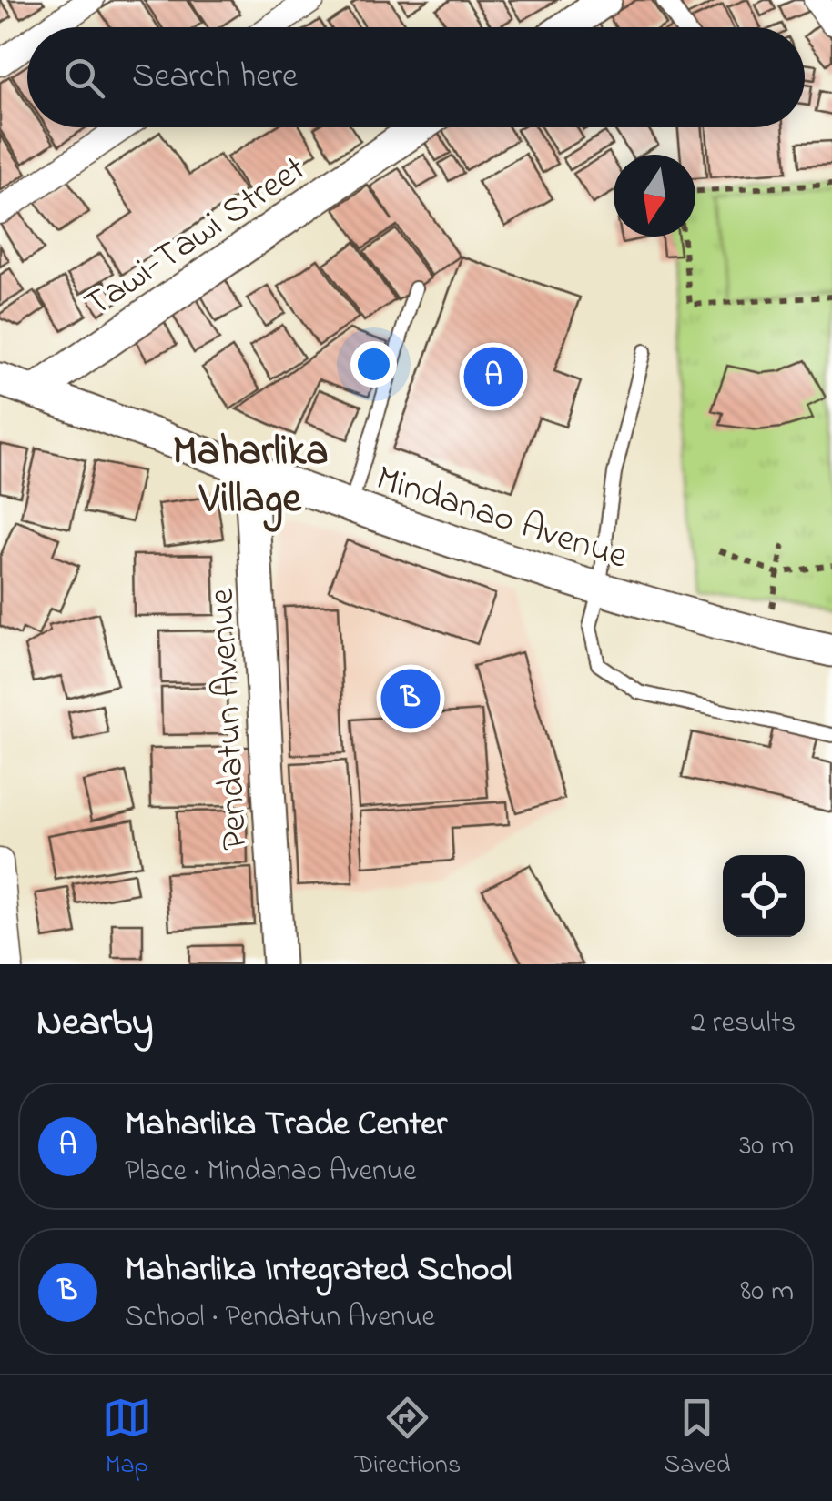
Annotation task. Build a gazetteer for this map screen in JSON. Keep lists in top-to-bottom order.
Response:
{
  "streets": {
    "street": ["Tawi-Tawi Street", "Mindanao Avenue", "Pendatun Avenue"]
  },
  "crossings": [
    ["Tawi-Tawi Street", "Mindanao Avenue"],
    ["Mindanao Avenue", "Pendatun Avenue"]
  ],
  "districts": ["Maharlika Village"],
  "north": "bottom",
  "page": {
    "search": "Search here",
    "pins": ["A", "B"],
    "heading": ["Nearby", "2 results"],
    "list": [
      {
        "mark": "A",
        "name": "Maharlika Trade Center",
        "note": "Place · Mindanao Avenue",
        "value": "30 m"
      },
      {
        "mark": "B",
        "name": "Maharlika Integrated School",
        "note": "School · Pendatun Avenue",
        "value": "80 m"
      }
    ],
    "nav": ["Map", "Directions", "Saved"]
  }
}
